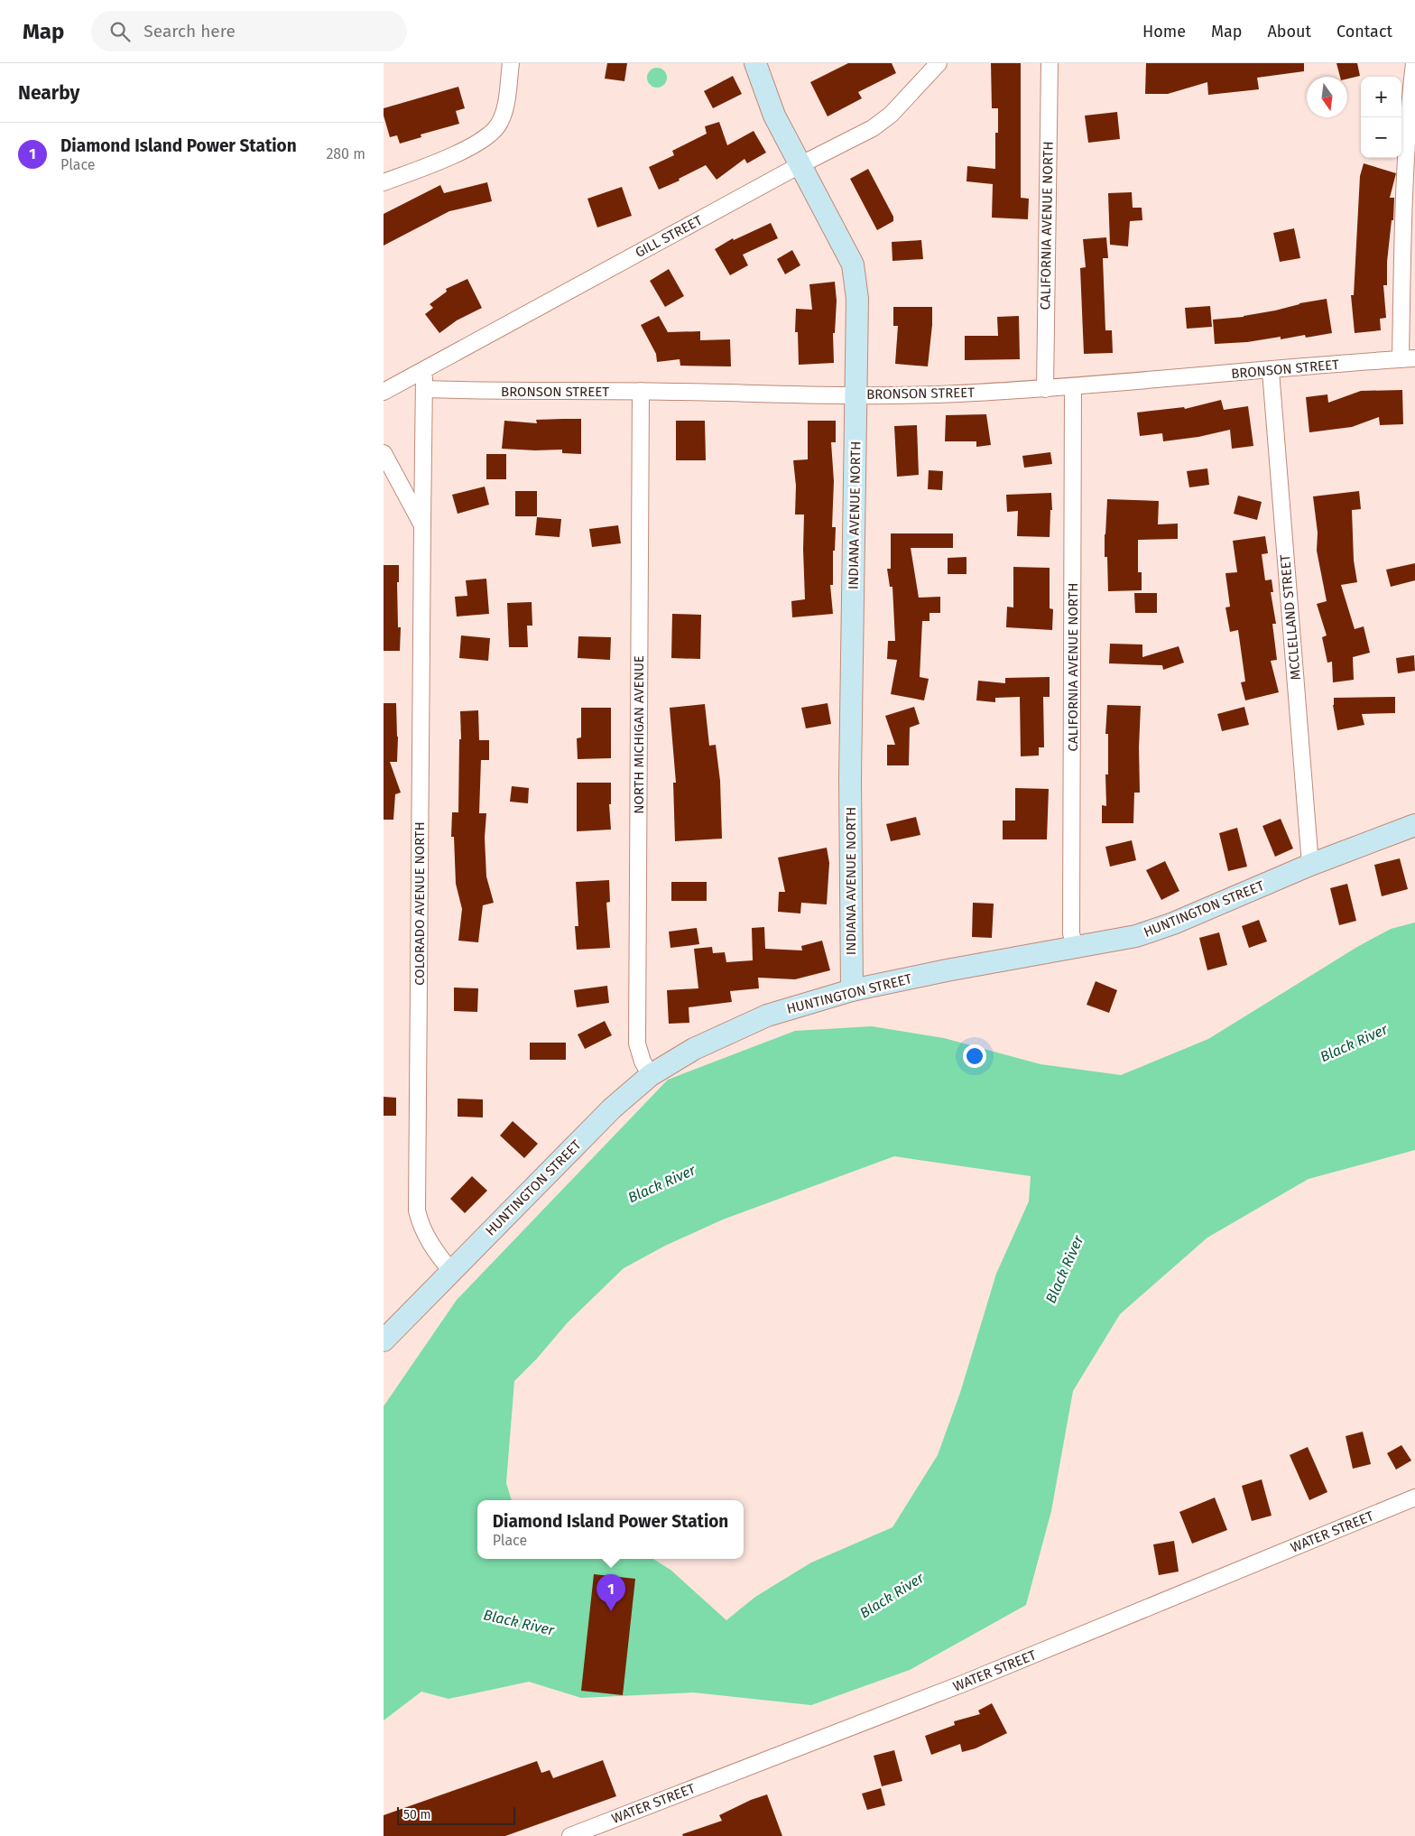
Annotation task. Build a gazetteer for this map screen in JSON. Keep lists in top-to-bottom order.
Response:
{
  "streets": {
    "street": [
      "CALIFORNIA AVENUE NORTH",
      "GILL STREET",
      "BRONSON STREET",
      "INDIANA AVENUE NORTH",
      "MCCLELLAND STREET",
      "NORTH MICHIGAN AVENUE",
      "COLORADO AVENUE NORTH",
      "HUNTINGTON STREET",
      "WATER STREET"
    ]
  },
  "crossings": [
    ["CALIFORNIA AVENUE NORTH", "BRONSON STREET"],
    ["CALIFORNIA AVENUE NORTH", "HUNTINGTON STREET"],
    ["GILL STREET", "INDIANA AVENUE NORTH"],
    ["GILL STREET", "COLORADO AVENUE NORTH"],
    ["BRONSON STREET", "INDIANA AVENUE NORTH"],
    ["BRONSON STREET", "MCCLELLAND STREET"],
    ["BRONSON STREET", "NORTH MICHIGAN AVENUE"],
    ["BRONSON STREET", "COLORADO AVENUE NORTH"],
    ["INDIANA AVENUE NORTH", "HUNTINGTON STREET"],
    ["MCCLELLAND STREET", "HUNTINGTON STREET"],
    ["NORTH MICHIGAN AVENUE", "HUNTINGTON STREET"],
    ["COLORADO AVENUE NORTH", "HUNTINGTON STREET"]
  ],
  "water": ["Black River"],
  "scale_bar": "50 m",
  "north": "bottom",
  "page": {
    "header": "Map",
    "search": "Search here",
    "nav": [
      "Home",
      "Map",
      "About",
      "Contact"
    ],
    "heading": "Nearby",
    "map_buttons": ["+", "−"],
    "list": [
      {
        "mark": "1",
        "name": "Diamond Island Power Station",
        "note": "Place",
        "value": "280 m"
      }
    ],
    "popup": ["Diamond Island Power Station", "Place"],
    "pins": "1",
    "scale": "50 m"
  }
}
